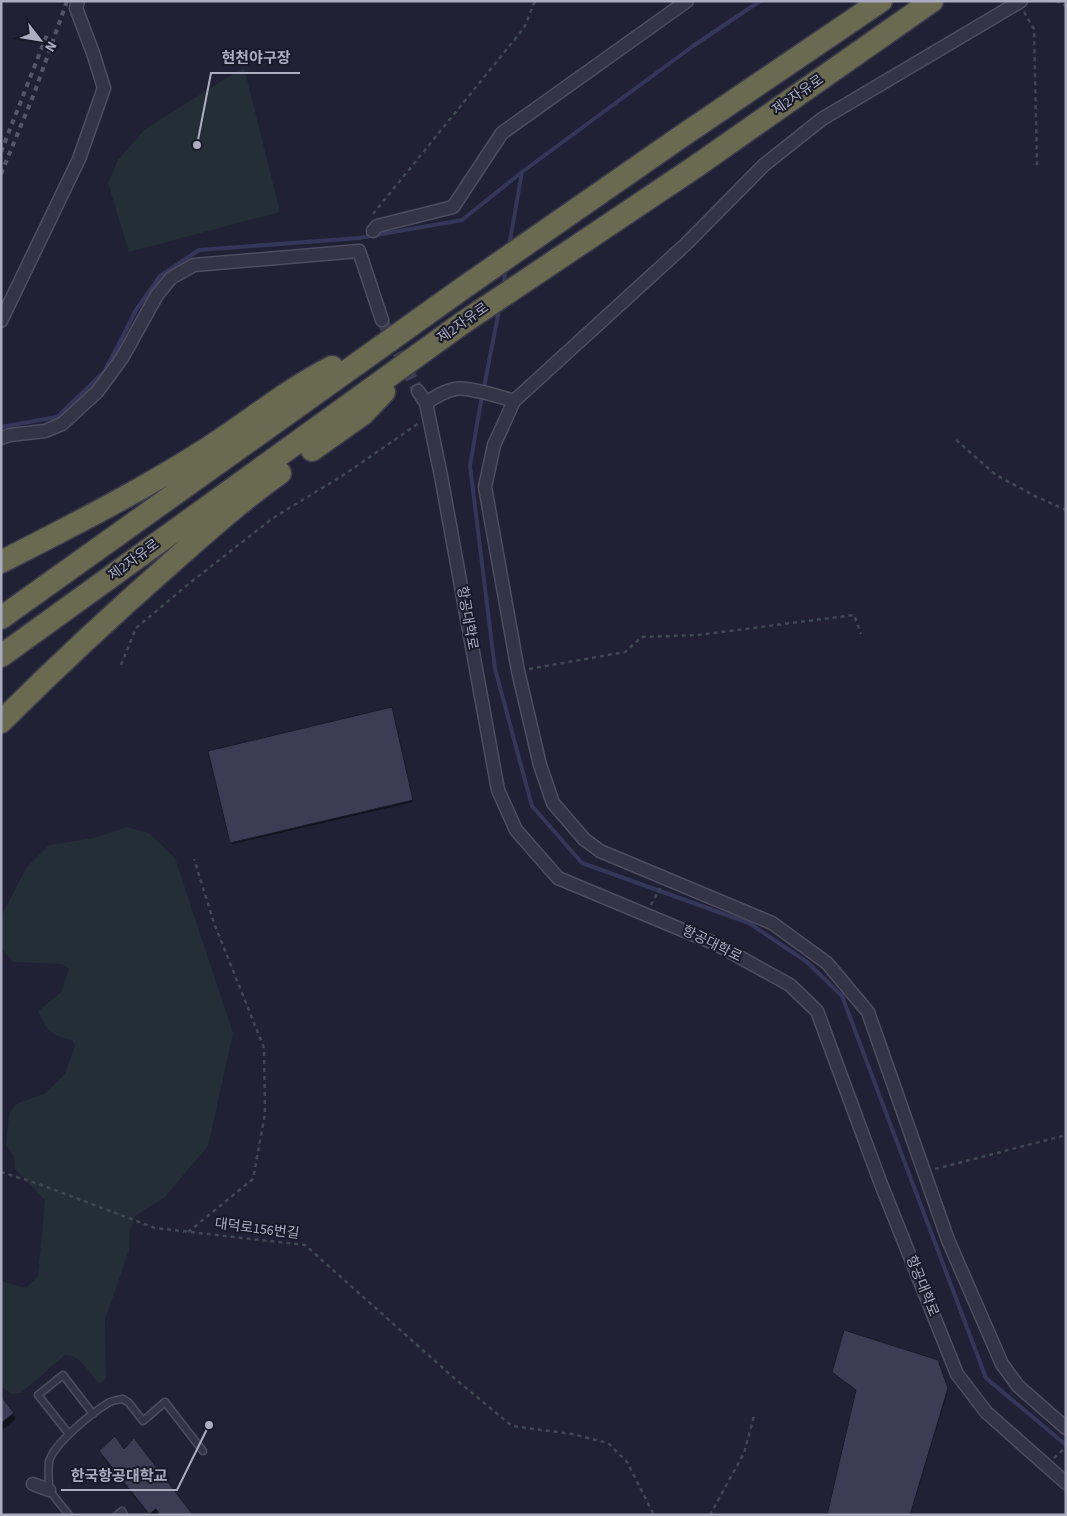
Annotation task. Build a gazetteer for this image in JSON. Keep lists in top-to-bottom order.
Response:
{
  "streets": {
    "highway": ["제2자유로"],
    "street": ["항공대학로"],
    "path": ["대덕로156번길"]
  },
  "places": ["현천야구장", "한국항공대학교"],
  "north": "bottom right"
}
